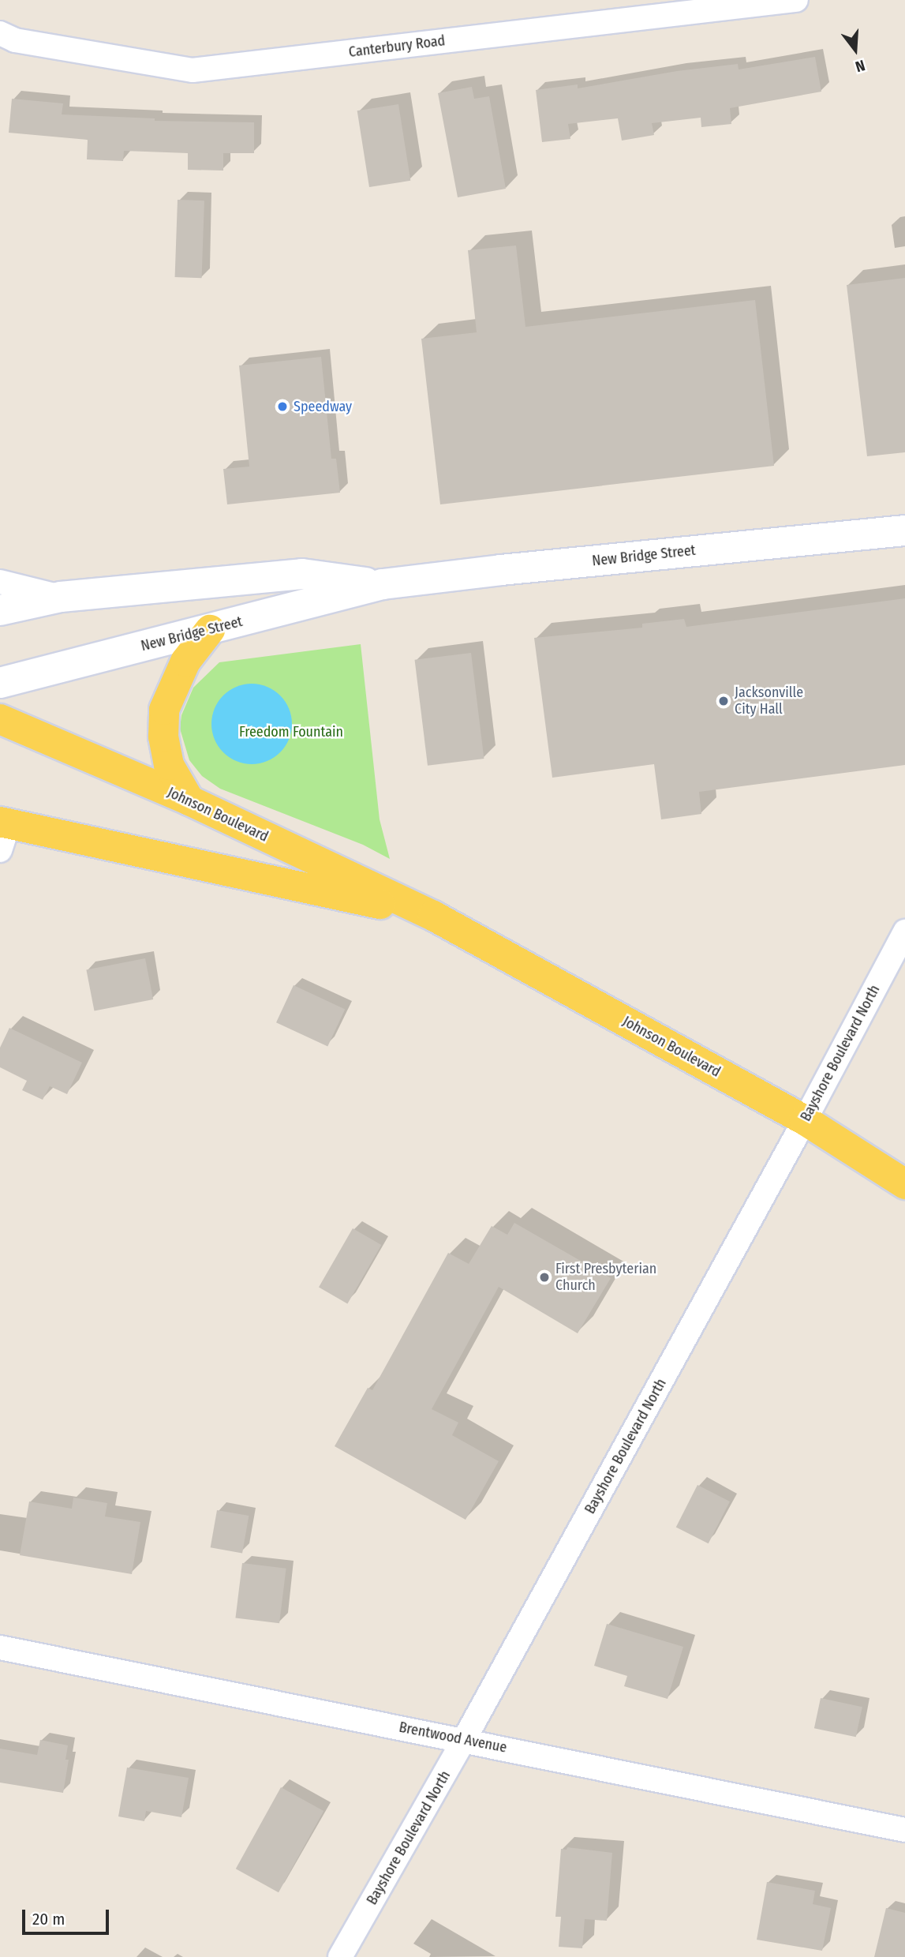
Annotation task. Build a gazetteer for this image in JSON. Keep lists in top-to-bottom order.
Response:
{
  "streets": {
    "main road": ["New Bridge Street", "Johnson Boulevard"],
    "street": ["Canterbury Road", "Bayshore Boulevard North", "Brentwood Avenue"]
  },
  "crossings": [
    ["Johnson Boulevard", "Bayshore Boulevard North"],
    ["Bayshore Boulevard North", "Brentwood Avenue"]
  ],
  "parks": ["Freedom Fountain"],
  "places": ["Speedway", "Jacksonville City Hall", "First Presbyterian Church"],
  "scale_bar": "20 m",
  "north": "bottom"
}
